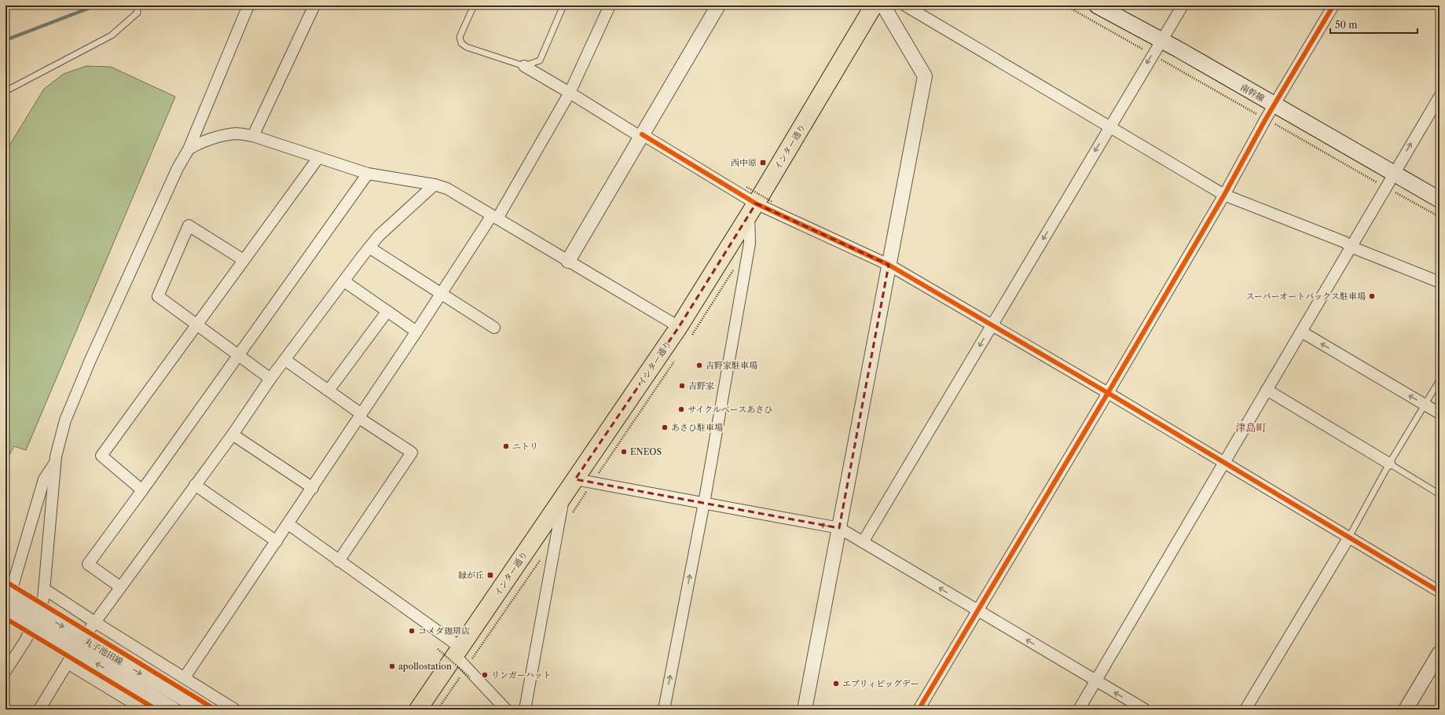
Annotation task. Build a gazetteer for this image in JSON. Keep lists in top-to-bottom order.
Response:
{
  "streets": {
    "main road": ["南幹線", "インター通り"],
    "street": ["丸子池田線"]
  },
  "districts": ["津島町"],
  "places": {
    "transit": ["西中原", "緑が丘"],
    "other": [
      "スーパーオートバックス駐車場",
      "吉野家駐車場",
      "吉野家",
      "サイクルベースあさひ",
      "あさひ駐車場",
      "ニトリ",
      "ENEOS",
      "コメダ珈琲店",
      "apollostation",
      "リンガーハット",
      "エブリィビッグデー"
    ]
  },
  "scale_bar": "50 m"
}
